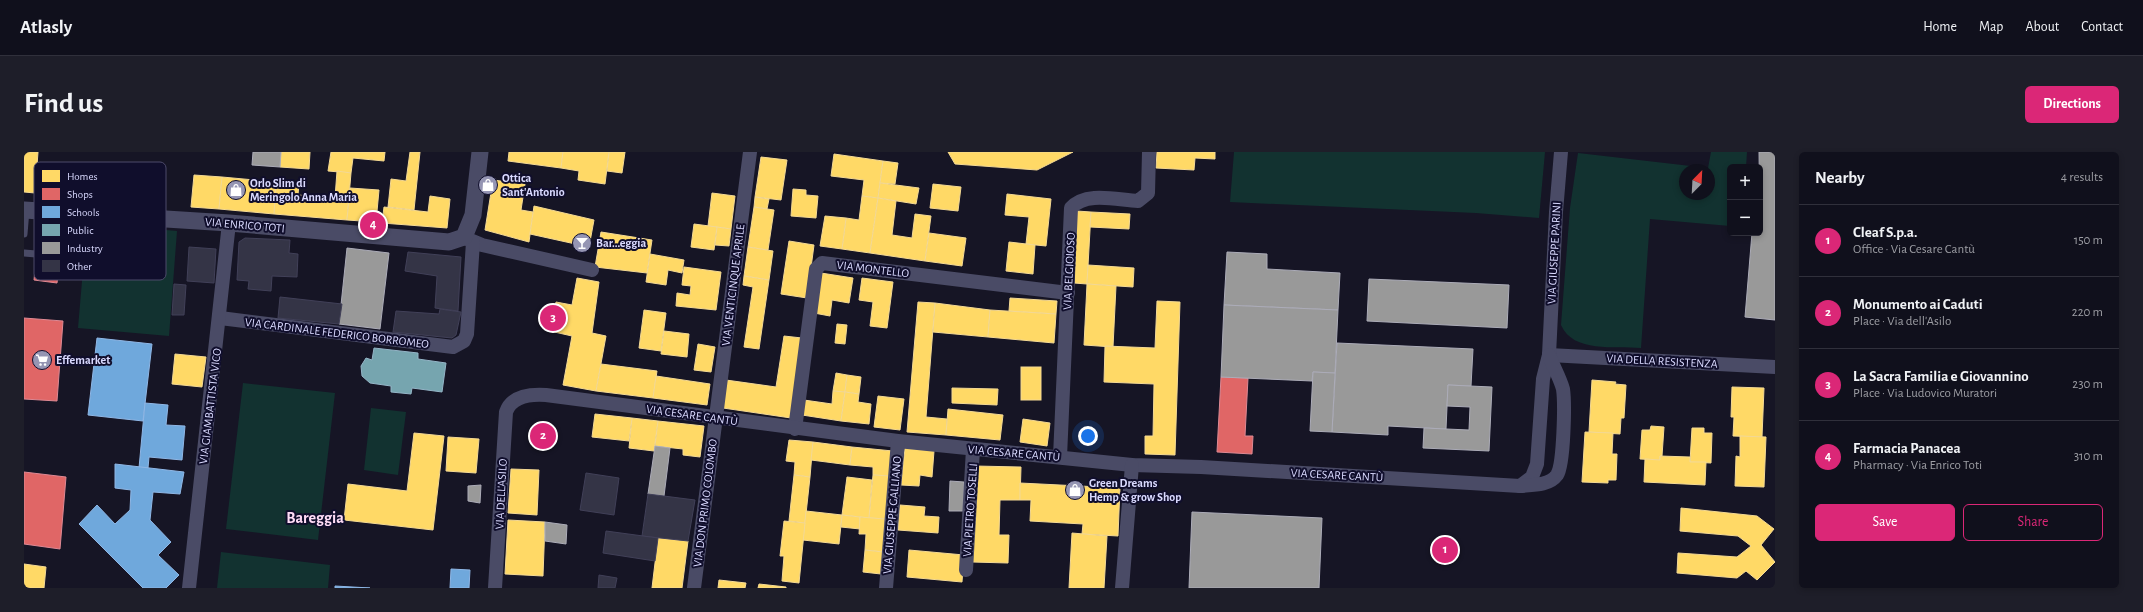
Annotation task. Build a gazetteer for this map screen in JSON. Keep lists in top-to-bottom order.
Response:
{
  "streets": {
    "street": [
      "VIA ENRICO TOTI",
      "VIA GIUSEPPE PARINI",
      "VIA MONTELLO",
      "VIA BELGIOIOSO",
      "VIA VENTICINQUE APRILE",
      "VIA CARDINALE FEDERICO BORROMEO",
      "VIA DELLA RESISTENZA",
      "VIA GIAMBATTISTA VICO",
      "VIA CESARE CANTÙ",
      "VIA DELL'ASILO",
      "VIA DON PRIMO COLOMBO",
      "VIA PIETRO TOSELLI",
      "VIA GIUSEPPE GALLIANO"
    ]
  },
  "crossings": [
    ["VIA ENRICO TOTI", "VIA CARDINALE FEDERICO BORROMEO"],
    ["VIA ENRICO TOTI", "VIA GIAMBATTISTA VICO"],
    ["VIA GIUSEPPE PARINI", "VIA DELLA RESISTENZA"],
    ["VIA GIUSEPPE PARINI", "VIA CESARE CANTÙ"],
    ["VIA MONTELLO", "VIA BELGIOIOSO"],
    ["VIA MONTELLO", "VIA CESARE CANTÙ"],
    ["VIA BELGIOIOSO", "VIA CESARE CANTÙ"],
    ["VIA VENTICINQUE APRILE", "VIA CESARE CANTÙ"],
    ["VIA VENTICINQUE APRILE", "VIA DON PRIMO COLOMBO"],
    ["VIA CARDINALE FEDERICO BORROMEO", "VIA GIAMBATTISTA VICO"],
    ["VIA CESARE CANTÙ", "VIA DELL'ASILO"],
    ["VIA CESARE CANTÙ", "VIA DON PRIMO COLOMBO"],
    ["VIA CESARE CANTÙ", "VIA PIETRO TOSELLI"],
    ["VIA CESARE CANTÙ", "VIA GIUSEPPE GALLIANO"]
  ],
  "districts": ["Bareggia"],
  "places": {
    "shop": ["Ottica Sant'Antonio", "Orlo Slim di Meringolo Anna Maria", "Green Dreams Hemp & grow Shop"],
    "bar": ["Bar...eggia"],
    "supermarket": ["Effemarket"]
  },
  "legend": [
    "Homes",
    "Shops",
    "Schools",
    "Public",
    "Industry",
    "Other"
  ],
  "north": "top right",
  "page": {
    "header": "Atlasly",
    "nav": [
      "Home",
      "Map",
      "About",
      "Contact"
    ],
    "buttons": [
      "Directions",
      ["Save", "Share"]
    ],
    "title": "Find us",
    "heading": ["Nearby", "4 results"],
    "map_buttons": ["+", "−"],
    "list": [
      {
        "mark": "1",
        "name": "Cleaf S.p.a.",
        "note": "Office · Via Cesare Cantù",
        "value": "150 m"
      },
      {
        "mark": "2",
        "name": "Monumento ai Caduti",
        "note": "Place · Via dell'Asilo",
        "value": "220 m"
      },
      {
        "mark": "3",
        "name": "La Sacra Familia e Giovannino",
        "note": "Place · Via Ludovico Muratori",
        "value": "230 m"
      },
      {
        "mark": "4",
        "name": "Farmacia Panacea",
        "note": "Pharmacy · Via Enrico Toti",
        "value": "310 m"
      }
    ],
    "pins": [
      "4",
      "3",
      "2",
      "1"
    ]
  }
}
